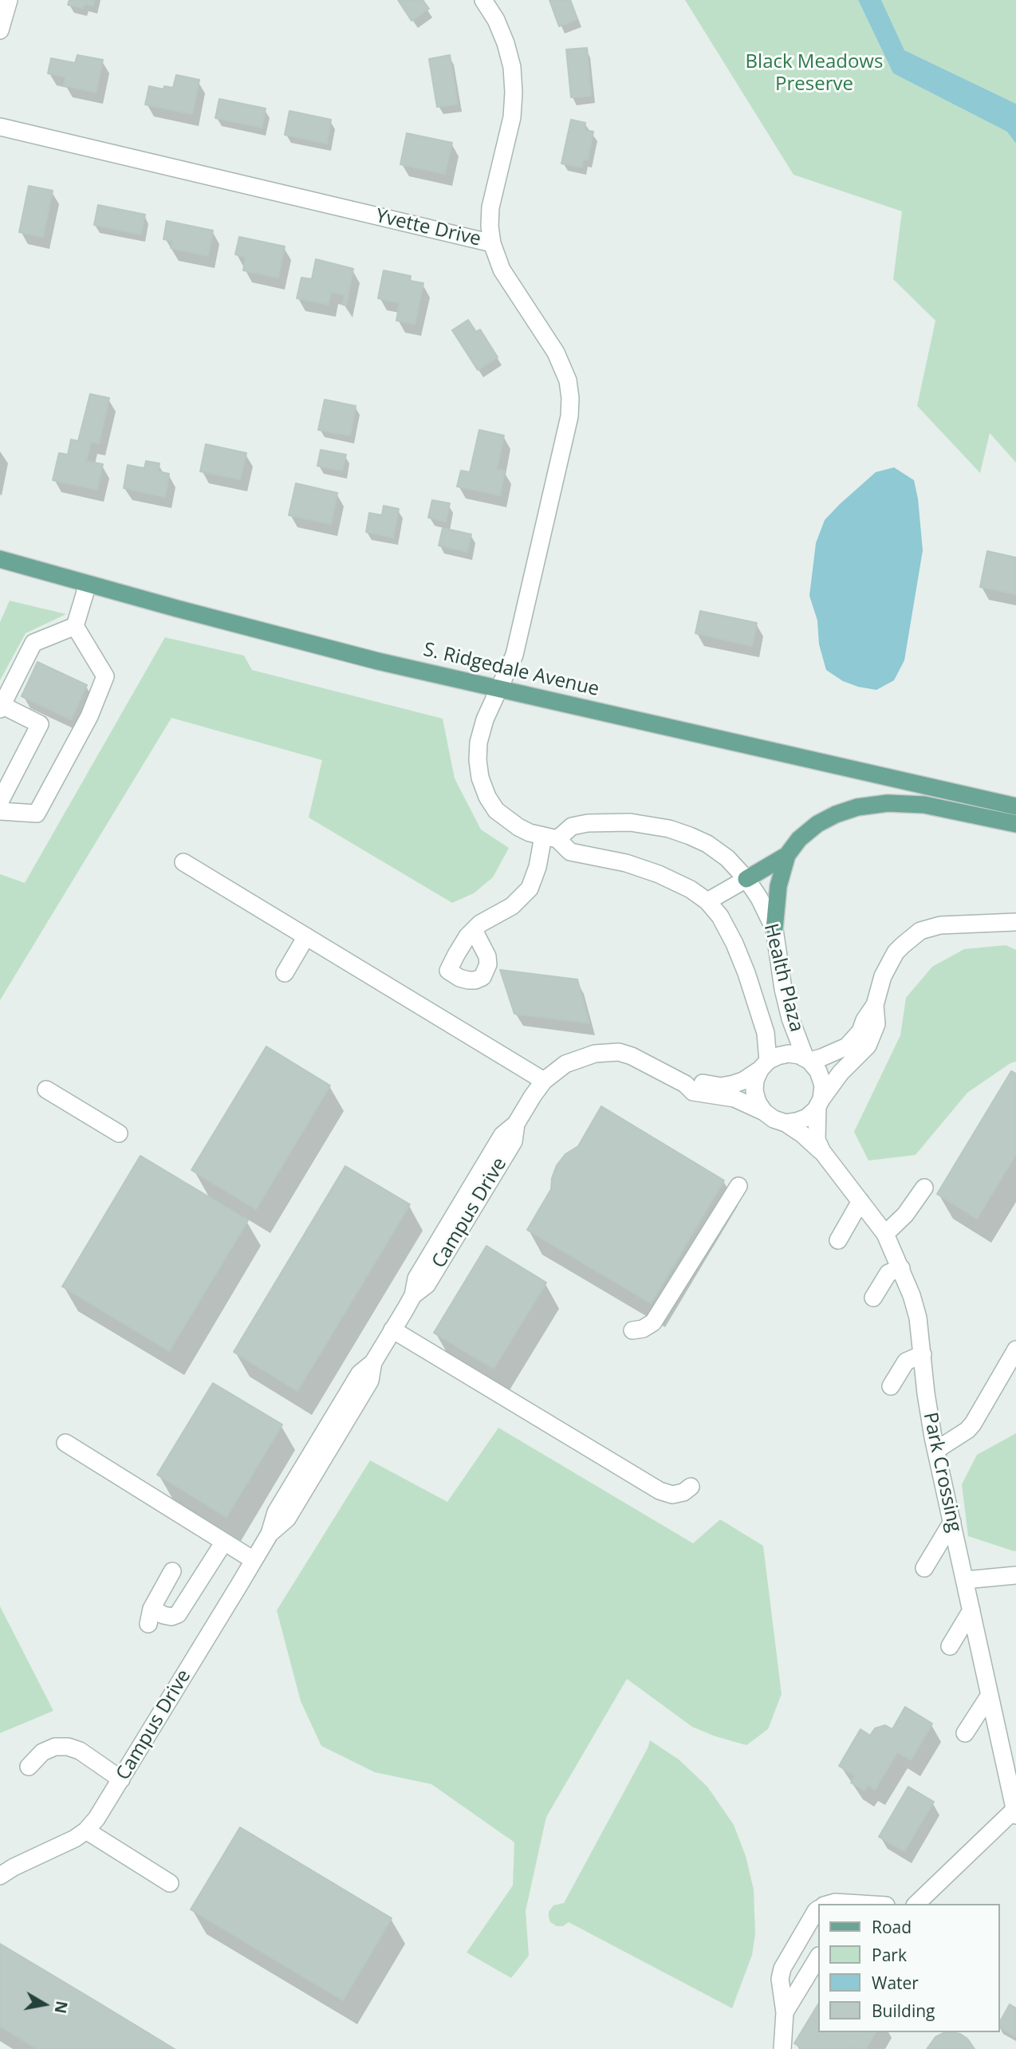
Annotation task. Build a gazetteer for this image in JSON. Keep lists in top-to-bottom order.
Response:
{
  "streets": {
    "main road": ["S. Ridgedale Avenue"],
    "street": [
      "Yvette Drive",
      "Health Plaza",
      "Campus Drive",
      "Park Crossing"
    ]
  },
  "crossings": [
    ["Yvette Drive", "S. Ridgedale Avenue"],
    ["Yvette Drive", "Health Plaza"],
    ["S. Ridgedale Avenue", "Health Plaza"],
    ["Health Plaza", "Campus Drive"],
    ["Health Plaza", "Park Crossing"],
    ["Campus Drive", "Park Crossing"]
  ],
  "parks": ["Black Meadows Preserve"],
  "legend": [
    "Road",
    "Park",
    "Water",
    "Building"
  ],
  "north": "right"
}
